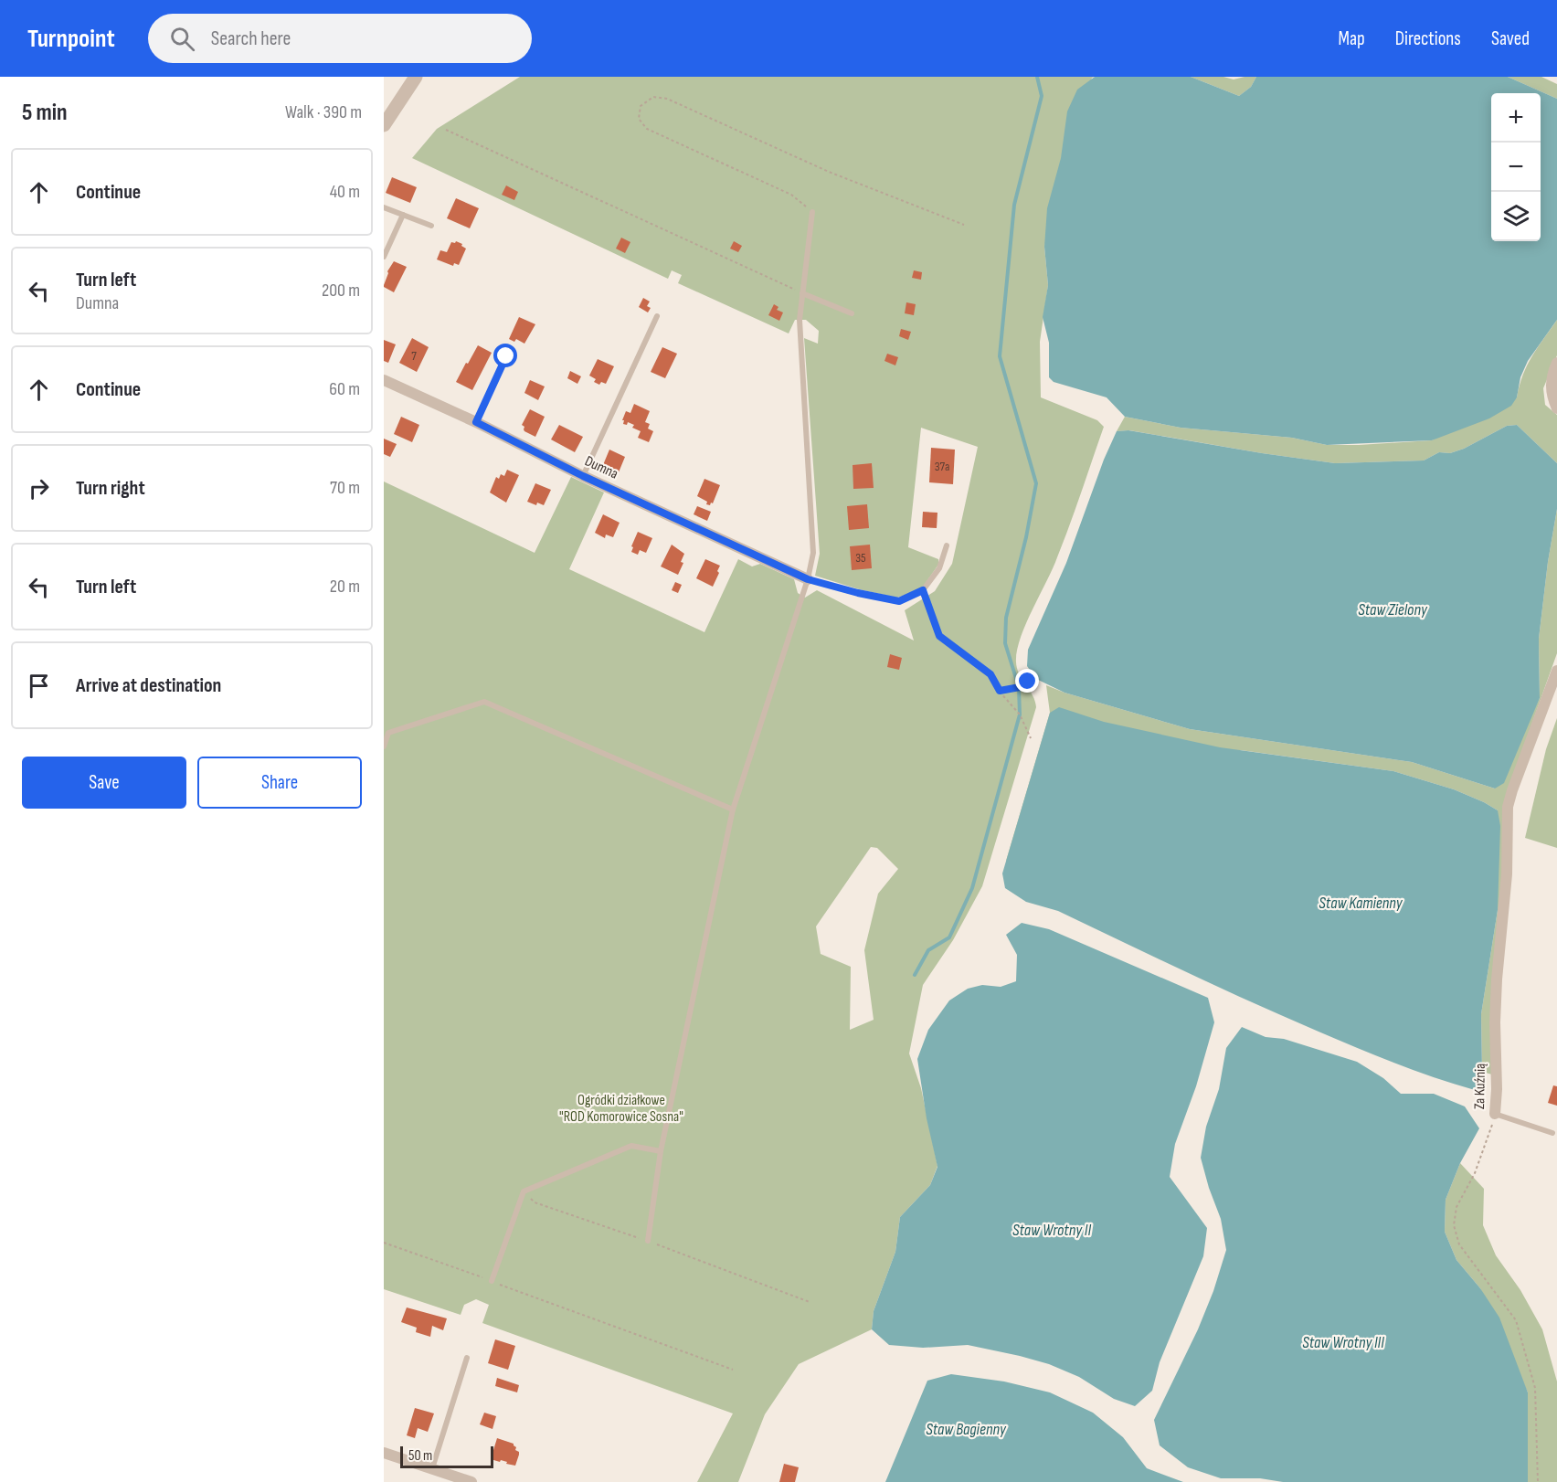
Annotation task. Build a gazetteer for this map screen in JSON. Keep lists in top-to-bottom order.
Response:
{
  "streets": {
    "street": ["Dumna", "Za Kuźnią"]
  },
  "water": [
    "Staw Zielony",
    "Staw Kamienny",
    "Staw Wrotny II",
    "Staw Wrotny III",
    "Staw Bagienny"
  ],
  "parks": ["Ogródki działkowe \"ROD Komorowice Sosna\""],
  "house_numbers": ["7", "37a", "35"],
  "scale_bar": "50 m",
  "page": {
    "header": "Turnpoint",
    "search": "Search here",
    "nav": ["Map", "Directions", "Saved"],
    "heading": ["5 min", "Walk · 390 m"],
    "map_buttons": ["+", "−"],
    "list": [
      ["Continue", "40 m"],
      ["Turn left", "Dumna", "200 m"],
      ["Continue", "60 m"],
      ["Turn right", "70 m"],
      ["Turn left", "20 m"],
      "Arrive at destination"
    ],
    "buttons": ["Save", "Share"],
    "scale": "50 m"
  }
}
